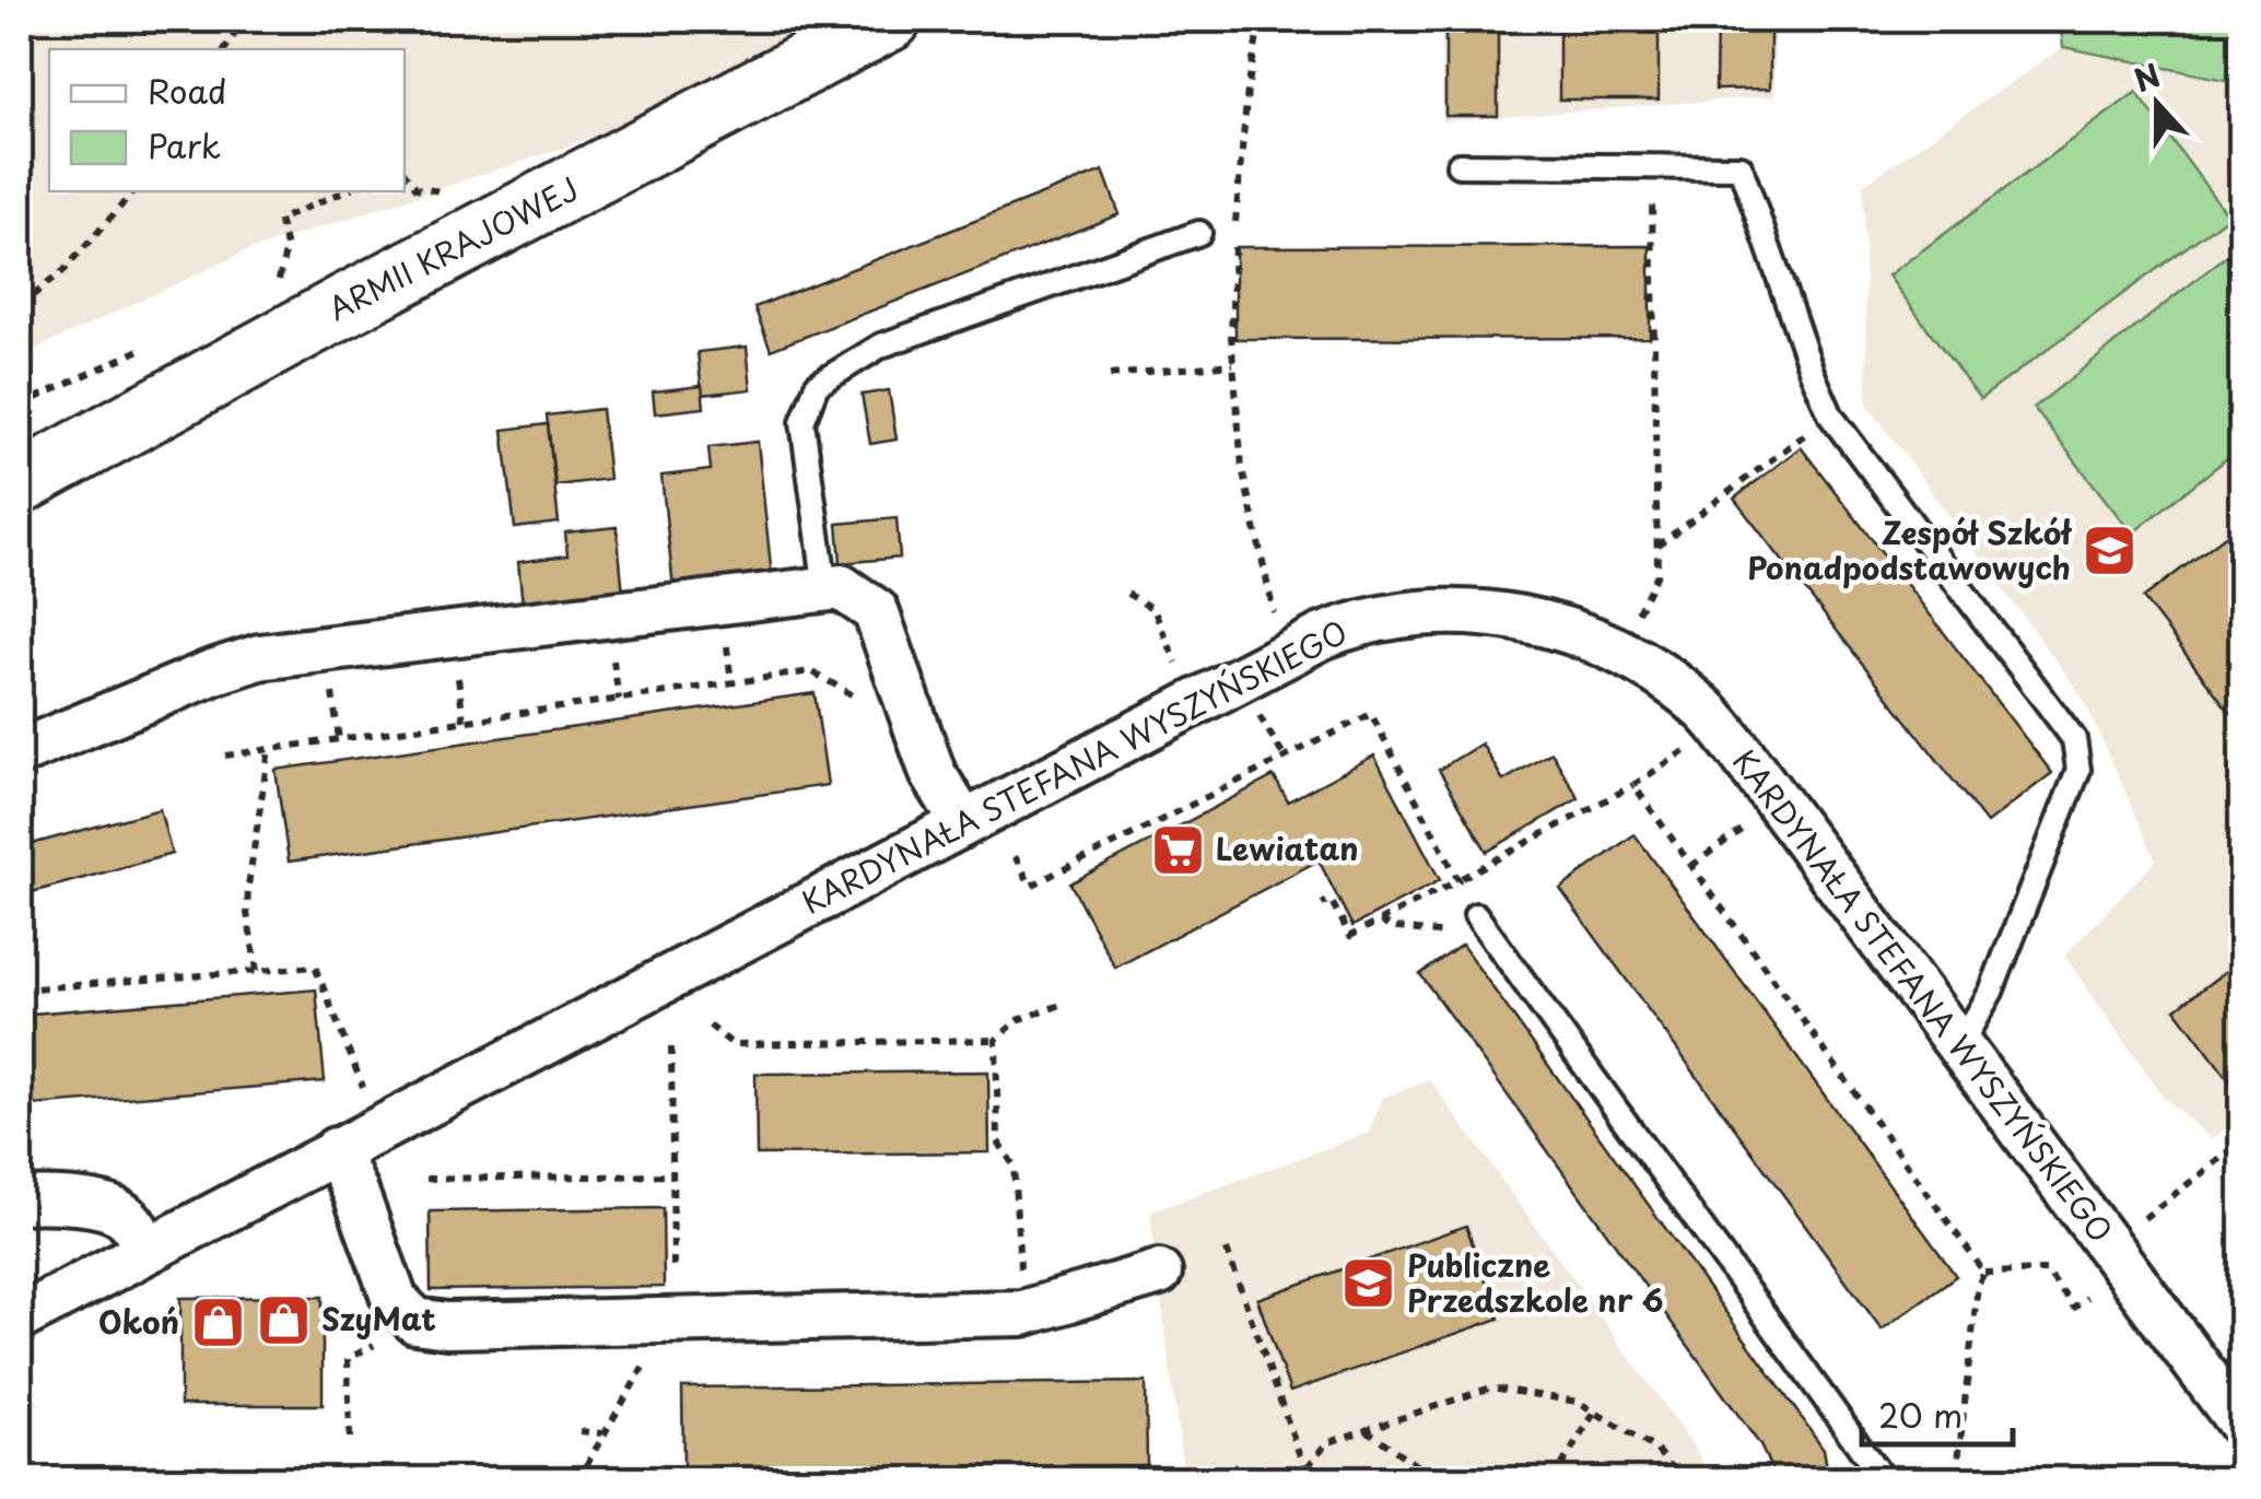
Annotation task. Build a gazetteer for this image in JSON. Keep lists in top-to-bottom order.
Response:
{
  "streets": {
    "main road": ["ARMII KRAJOWEJ"],
    "street": ["KARDYNAŁA STEFANA WYSZYŃSKIEGO"]
  },
  "places": {
    "school or university": ["Zespół Szkół Ponadpodstawowych", "Publiczne Przedszkole nr 6"],
    "supermarket": ["Lewiatan"],
    "shop": ["SzyMat", "Okoń"]
  },
  "legend": ["Road", "Park"],
  "scale_bar": "20 m",
  "north": "top"
}
